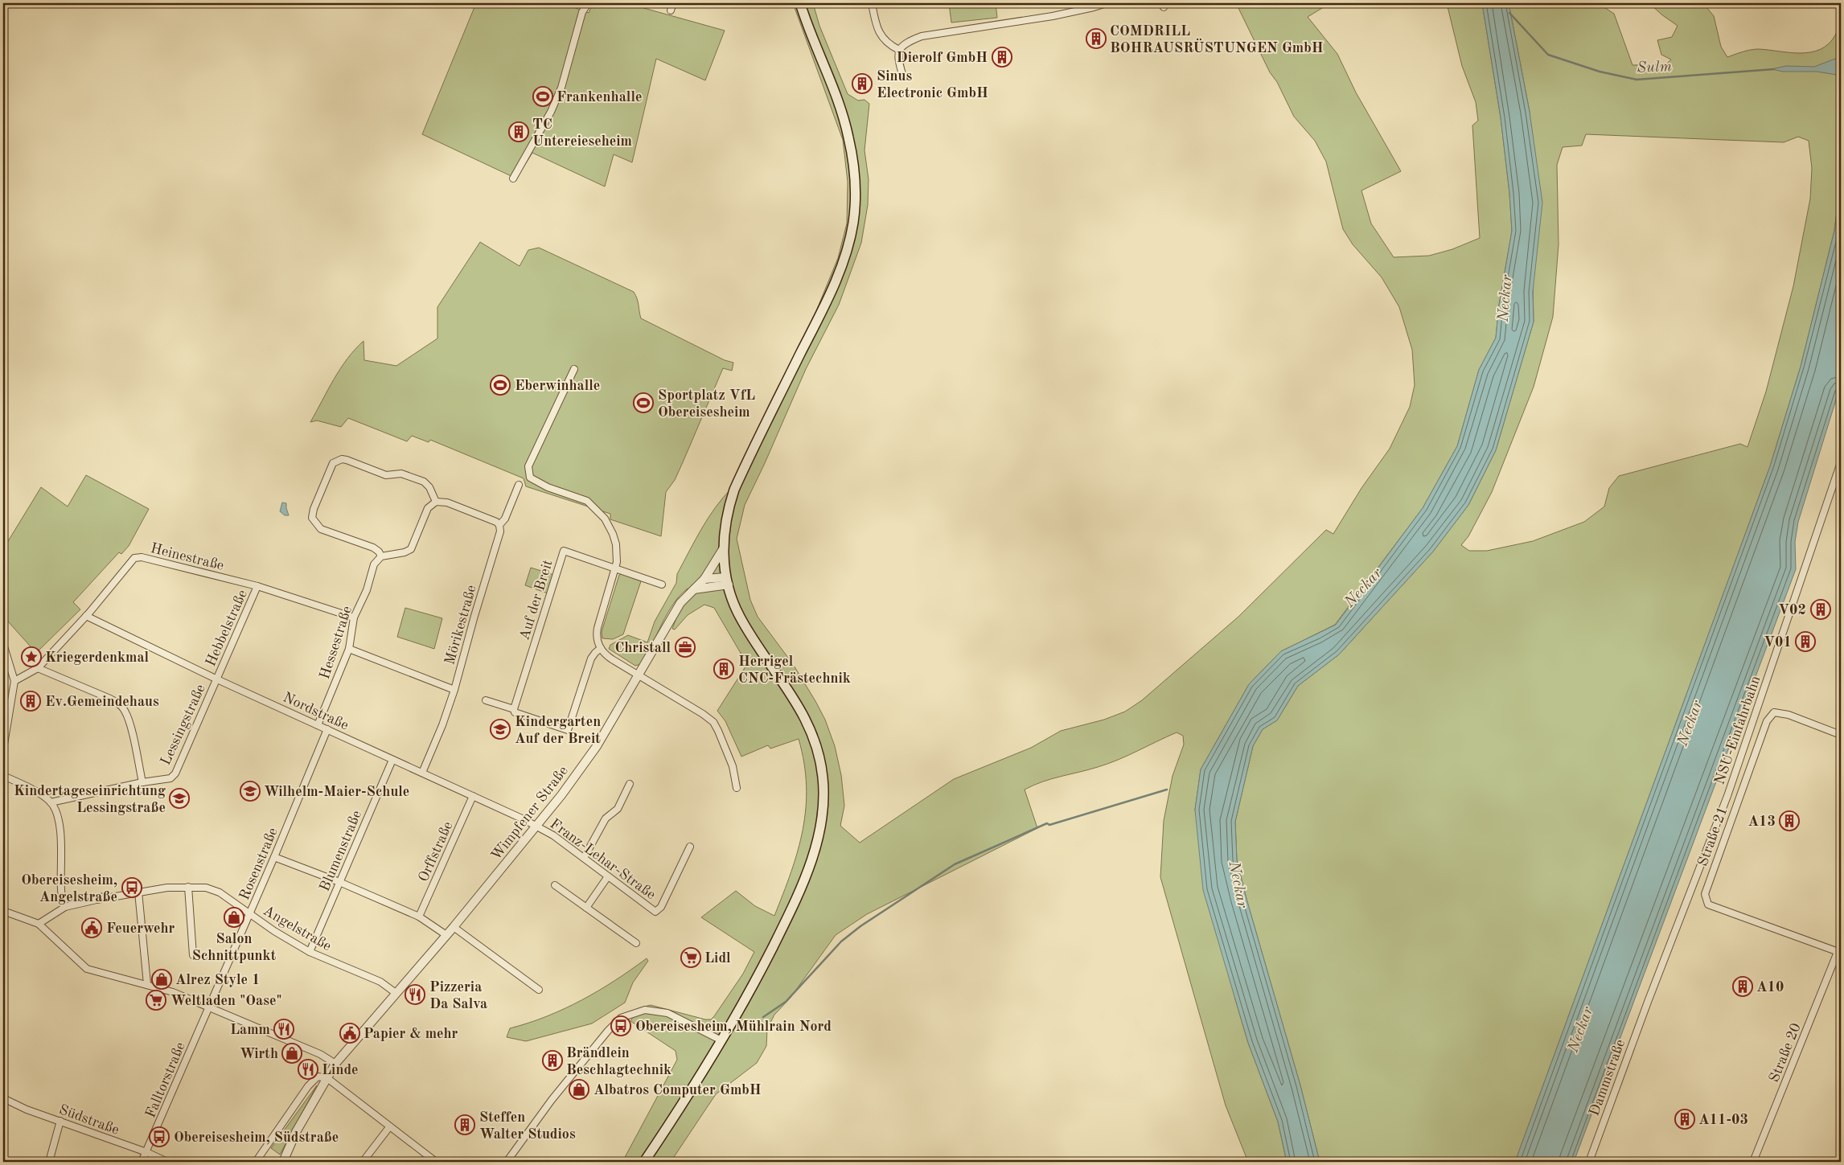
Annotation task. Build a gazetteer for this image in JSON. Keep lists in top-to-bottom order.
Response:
{
  "streets": {
    "street": [
      "Heinestraße",
      "Auf der Breit",
      "Mörikestraße",
      "Hebbelstraße",
      "Hessestraße",
      "Nordstraße",
      "Lessingstraße",
      "NSU-Einfahrbahn",
      "Wimpfener Straße",
      "Straße 21",
      "Blumenstraße",
      "Orffstraße",
      "Franz-Lehar-Straße",
      "Rosenstraße",
      "Angelstraße",
      "Straße 20",
      "Dammstraße",
      "Falltorstraße",
      "Südstraße"
    ]
  },
  "crossings": [
    ["Heinestraße", "Hebbelstraße"],
    ["Heinestraße", "Hessestraße"],
    ["Heinestraße", "Nordstraße"],
    ["Mörikestraße", "Nordstraße"],
    ["Hebbelstraße", "Nordstraße"],
    ["Hebbelstraße", "Lessingstraße"],
    ["Hessestraße", "Nordstraße"],
    ["Nordstraße", "Lessingstraße"],
    ["Nordstraße", "Wimpfener Straße"],
    ["Nordstraße", "Blumenstraße"],
    ["Nordstraße", "Orffstraße"],
    ["Nordstraße", "Franz-Lehar-Straße"],
    ["Nordstraße", "Rosenstraße"],
    ["NSU-Einfahrbahn", "Dammstraße"],
    ["Wimpfener Straße", "Franz-Lehar-Straße"],
    ["Wimpfener Straße", "Angelstraße"],
    ["Straße 21", "Straße 20"],
    ["Blumenstraße", "Angelstraße"],
    ["Rosenstraße", "Angelstraße"],
    ["Rosenstraße", "Falltorstraße"],
    ["Falltorstraße", "Südstraße"]
  ],
  "water": ["Sulm", "Neckar"],
  "places": {
    "building": [
      "COMDRILL BOHRAUSRÜSTUNGEN GmbH",
      "Dierolf GmbH",
      "Sinus Electronic GmbH",
      "TC Untereieseheim",
      "V02",
      "V01",
      "Herrigel CNC-Frästechnik",
      "Ev.Gemeindehaus",
      "A13",
      "A10",
      "Brändlein Beschlagtechnik",
      "A11-03",
      "Steffen Walter Studios"
    ],
    "sports": ["Frankenhalle", "Eberwinhalle", "Sportplatz VfL Obereisesheim"],
    "office": ["Christall"],
    "place": ["Kriegerdenkmal"],
    "school or university": ["Kindergarten Auf der Breit", "Wilhelm-Maier-Schule", "Kindertageseinrichtung Lessingstraße"],
    "bus stop": ["Obereisesheim, Angelstraße", "Obereisesheim, Mühlrain Nord", "Obereisesheim, Südstraße"],
    "shop": [
      "Salon Schnittpunkt",
      "Alrez Style 1",
      "Wirth",
      "Albatros Computer GmbH"
    ],
    "public building": ["Feuerwehr", "Papier & mehr"],
    "supermarket": ["Lidl", "Weltladen \"Oase\""],
    "restaurant": ["Pizzeria Da Salva", "Lamm", "Linde"]
  }
}
